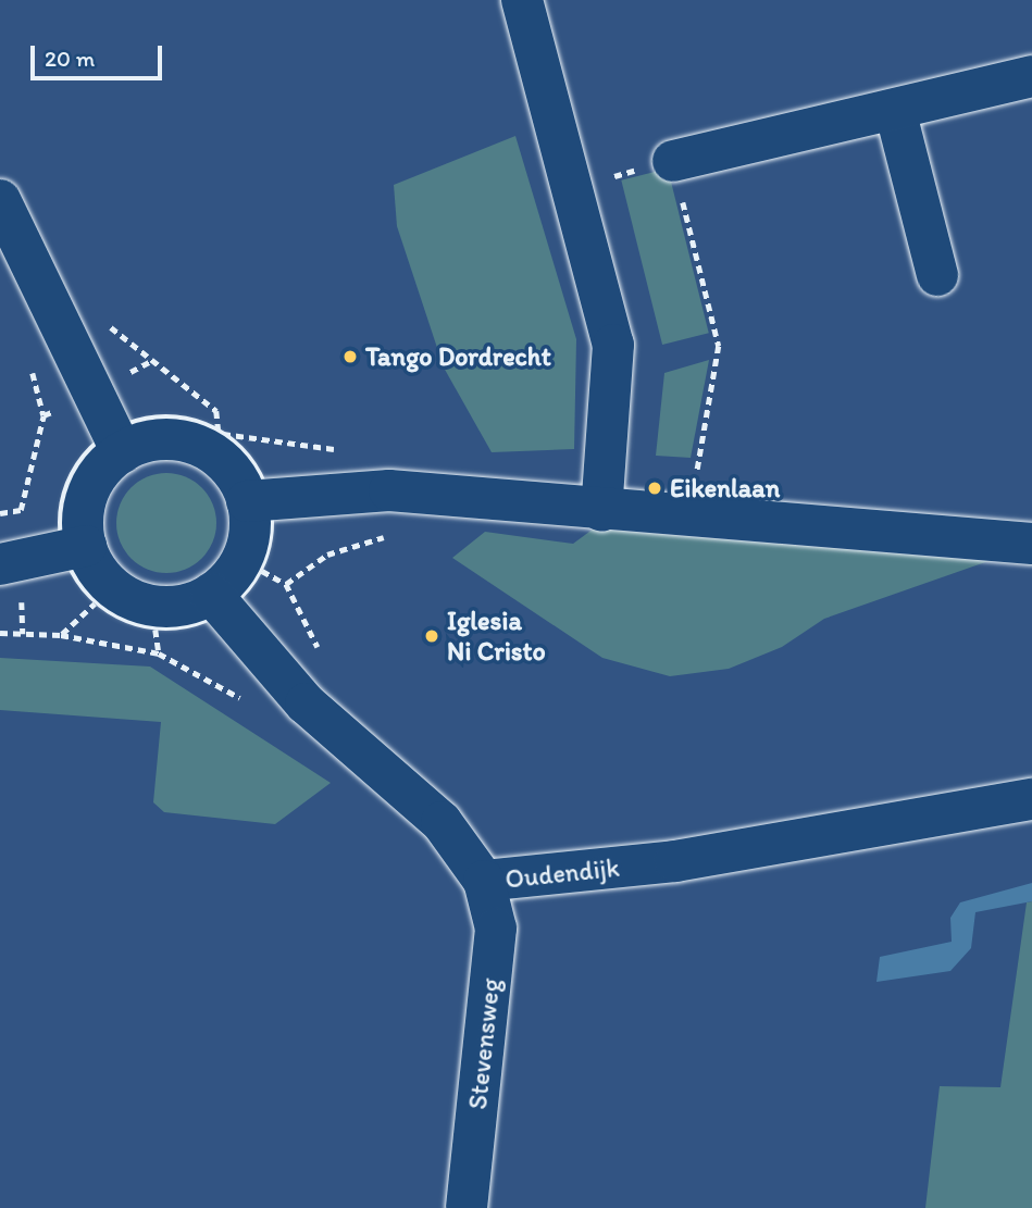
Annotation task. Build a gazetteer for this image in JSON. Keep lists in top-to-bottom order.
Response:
{
  "streets": {
    "street": ["Oudendijk", "Stevensweg"]
  },
  "crossings": [
    ["Oudendijk", "Stevensweg"]
  ],
  "places": ["Tango Dordrecht", "Eikenlaan", "Iglesia Ni Cristo"],
  "scale_bar": "20 m"
}
